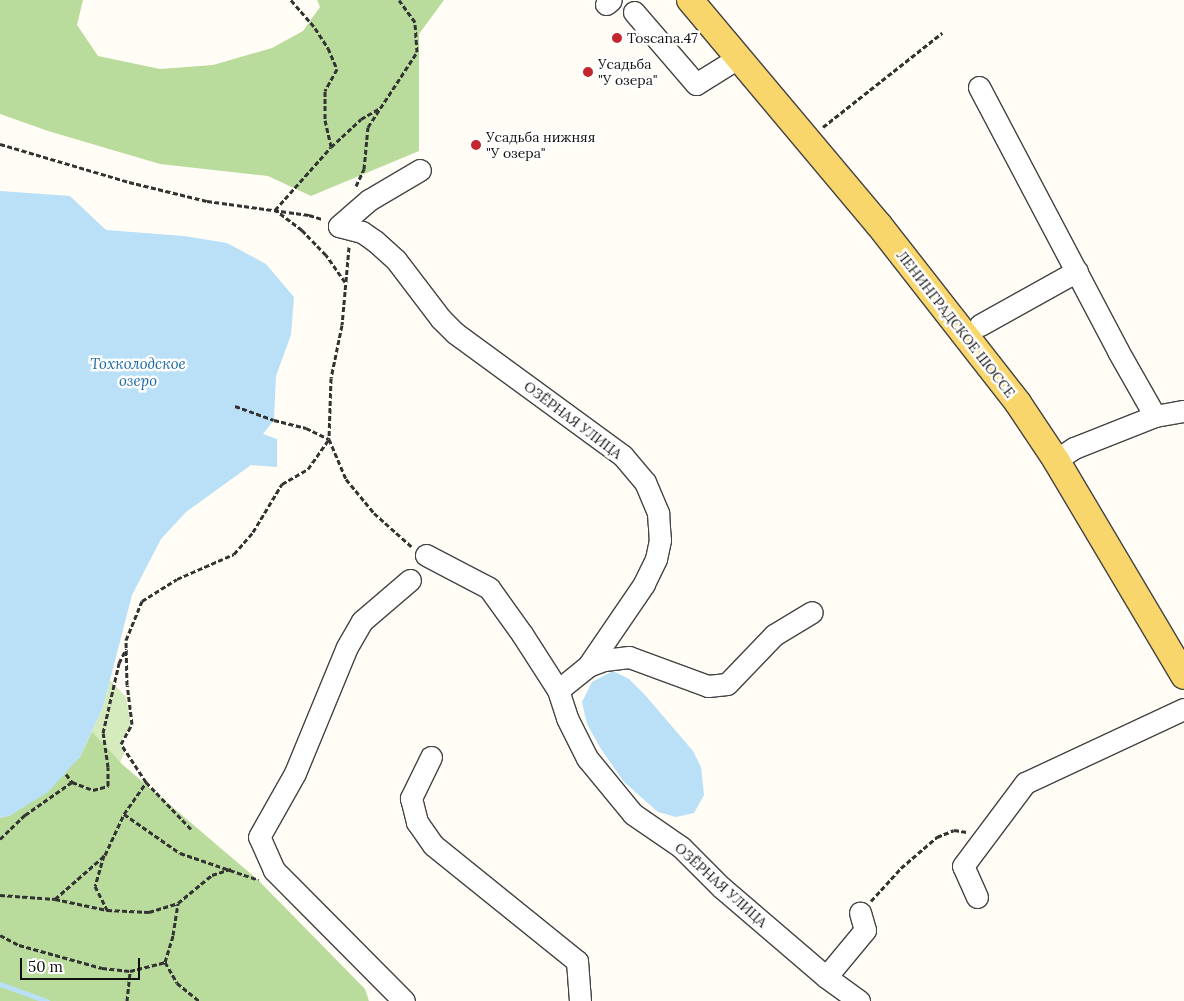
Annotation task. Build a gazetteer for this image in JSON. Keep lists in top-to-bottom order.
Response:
{
  "streets": {
    "main road": ["ЛЕНИНГРАДСКОЕ ШОССЕ"],
    "street": ["ОЗЁРНАЯ УЛИЦА"]
  },
  "water": ["Тохколодское озеро"],
  "places": ["Toscana.47", "Усадьба \"У озера\"", "Усадьба нижняя \"У озера\""],
  "scale_bar": "50 m"
}
